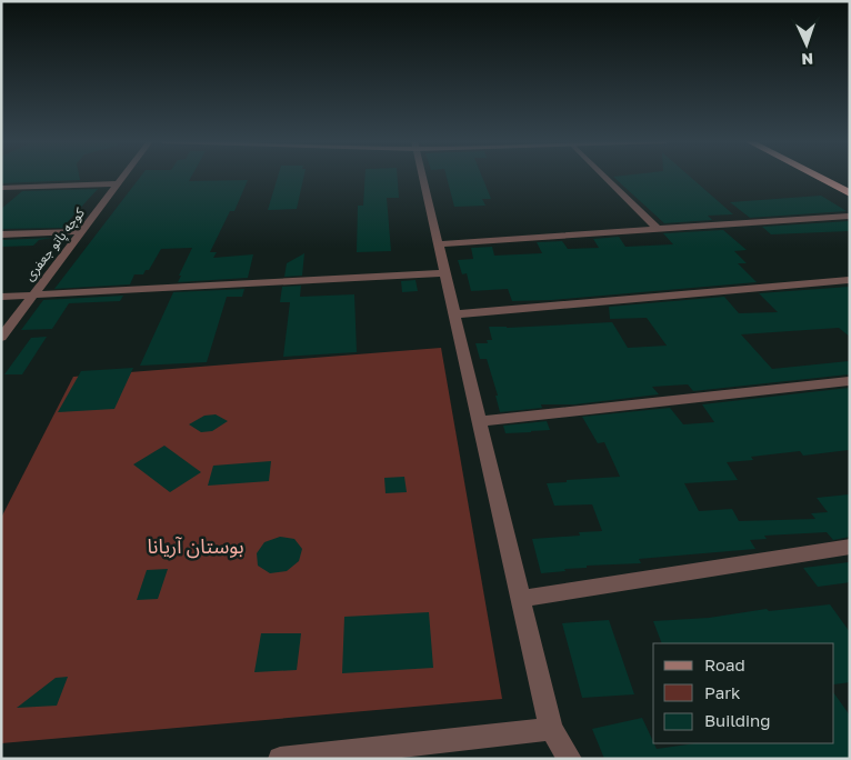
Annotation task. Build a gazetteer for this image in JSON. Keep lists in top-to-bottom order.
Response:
{
  "streets": {
    "street": ["کوچه پاتو جعفری"]
  },
  "parks": ["بوستان آریانا"],
  "legend": ["Road", "Park", "Building"],
  "north": "bottom"
}
